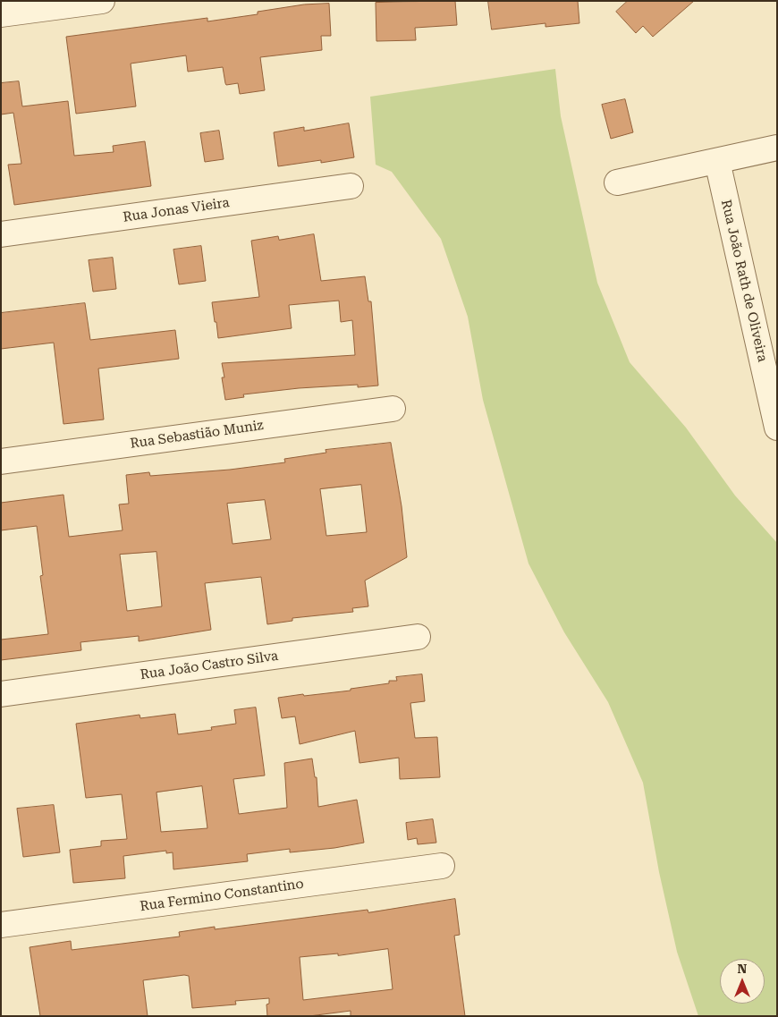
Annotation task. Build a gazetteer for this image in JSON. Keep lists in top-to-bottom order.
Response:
{
  "streets": {
    "street": [
      "Rua Jonas Vieira",
      "Rua João Rath de Oliveira",
      "Rua Sebastião Muniz",
      "Rua João Castro Silva",
      "Rua Fermino Constantino"
    ]
  },
  "north": "top"
}
